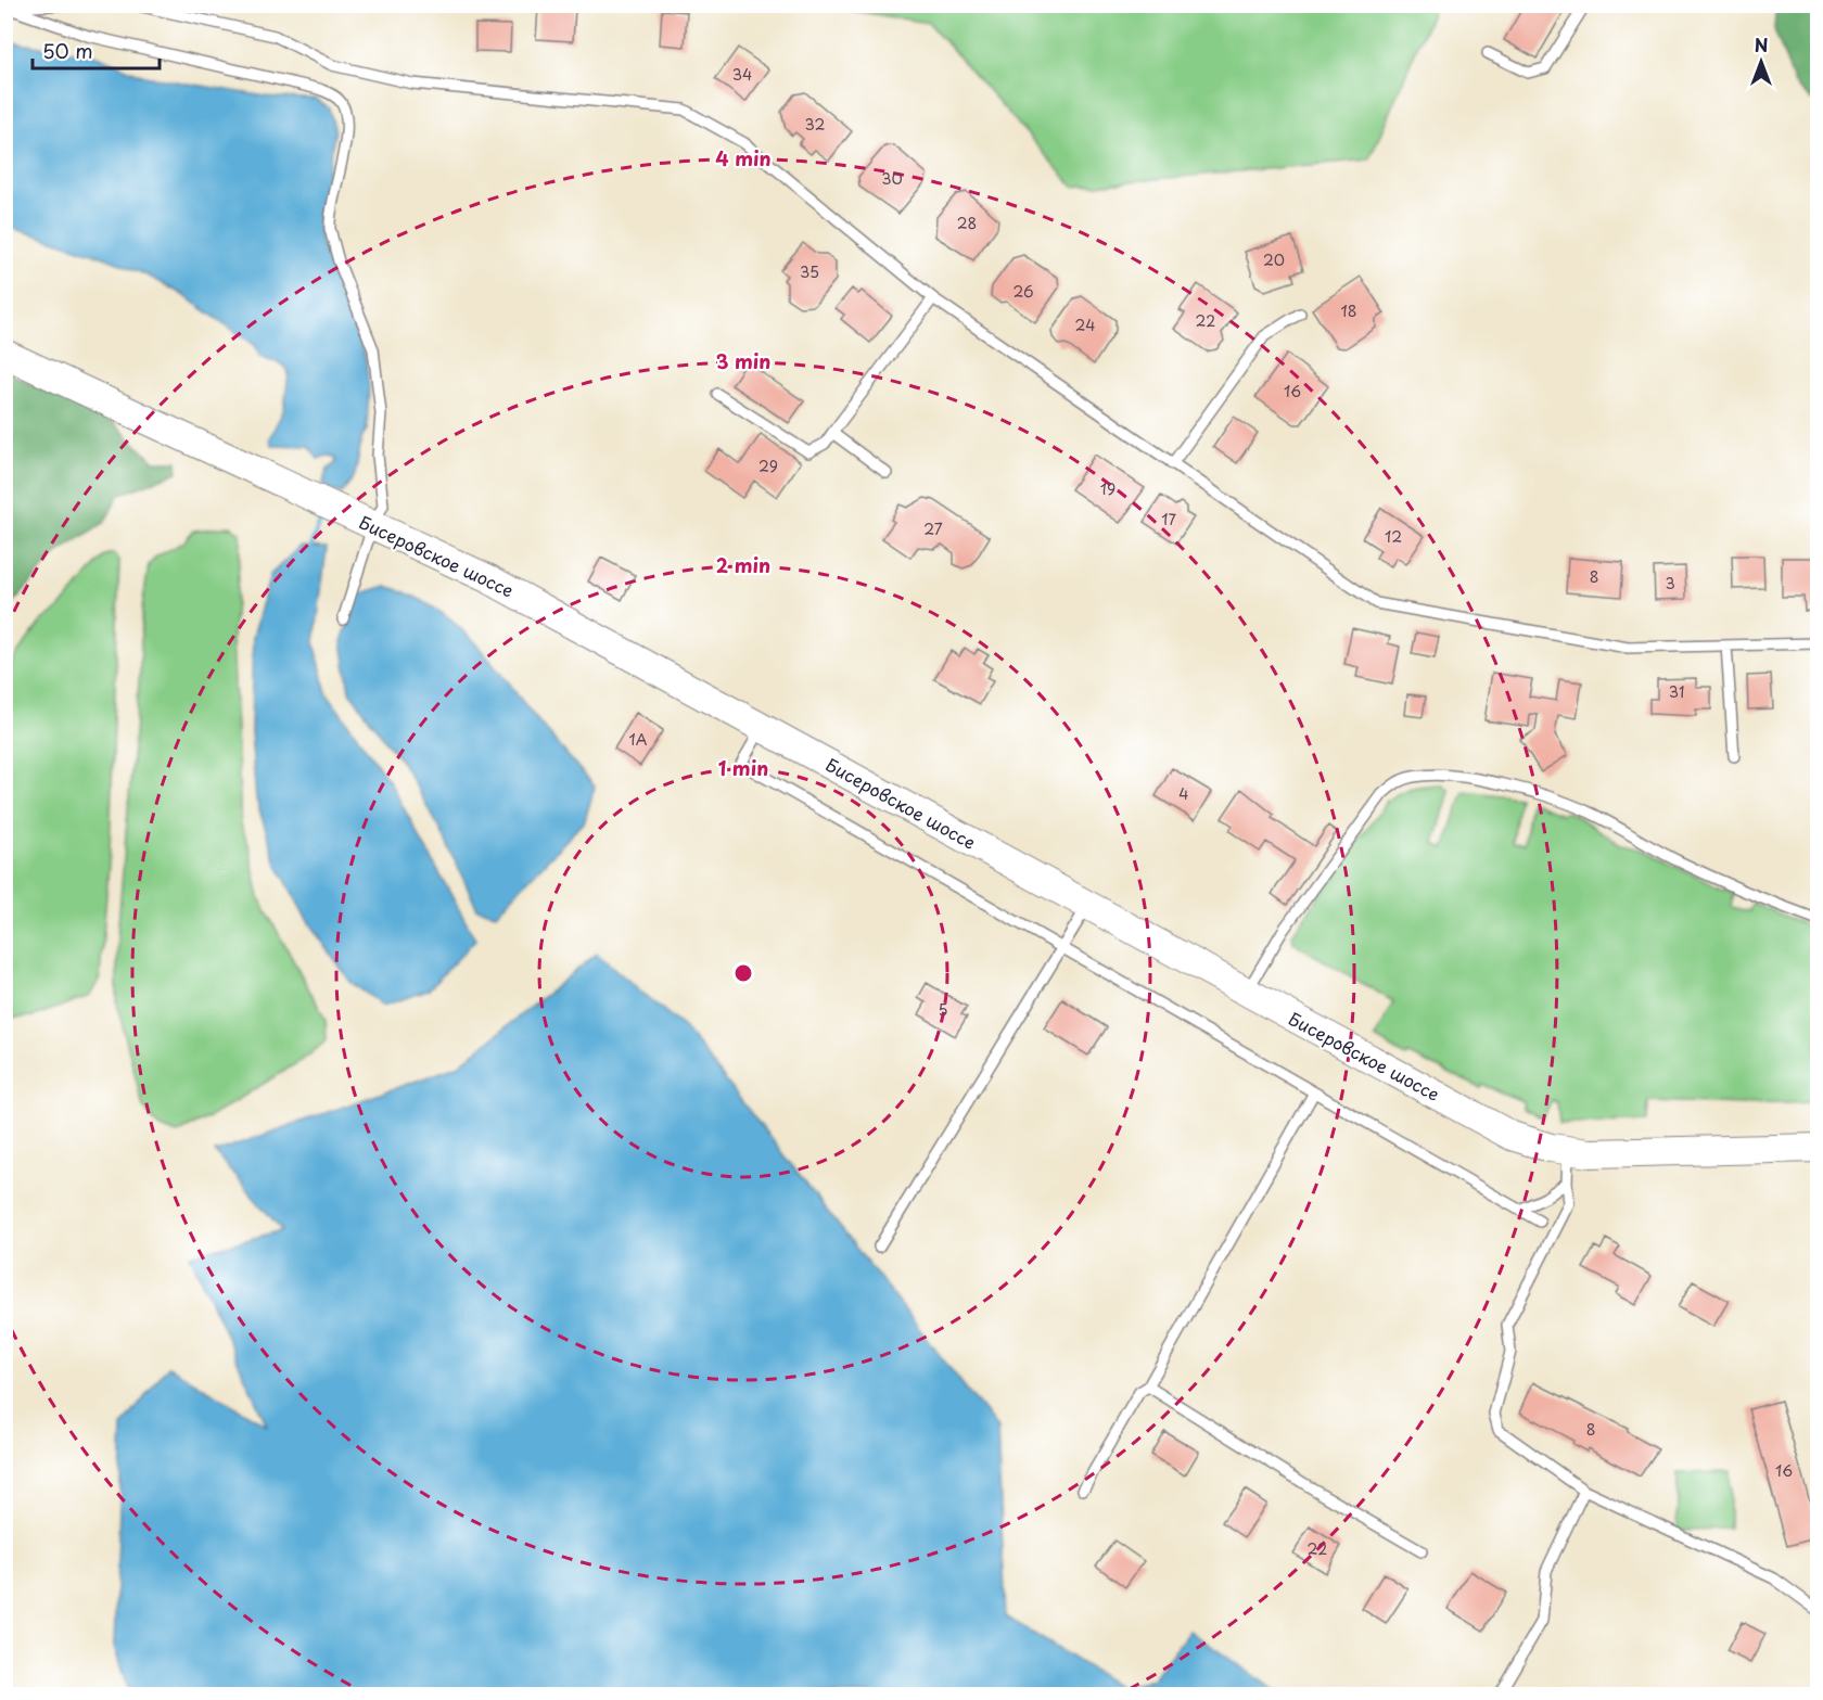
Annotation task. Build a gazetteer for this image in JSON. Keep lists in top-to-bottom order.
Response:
{
  "streets": {
    "main road": ["Бисеровское шоссе"]
  },
  "house_numbers": [
    "34",
    "32",
    "30",
    "28",
    "20",
    "35",
    "26",
    "18",
    "22",
    "24",
    "16",
    "29",
    "19",
    "17",
    "27",
    "12",
    "8",
    "3",
    "31",
    "1А",
    "4",
    "5",
    "8",
    "16",
    "22"
  ],
  "scale_bar": "50 m",
  "north": "top",
  "rings": [
    "4 min",
    "3 min",
    "2 min",
    "1 min"
  ]
}
